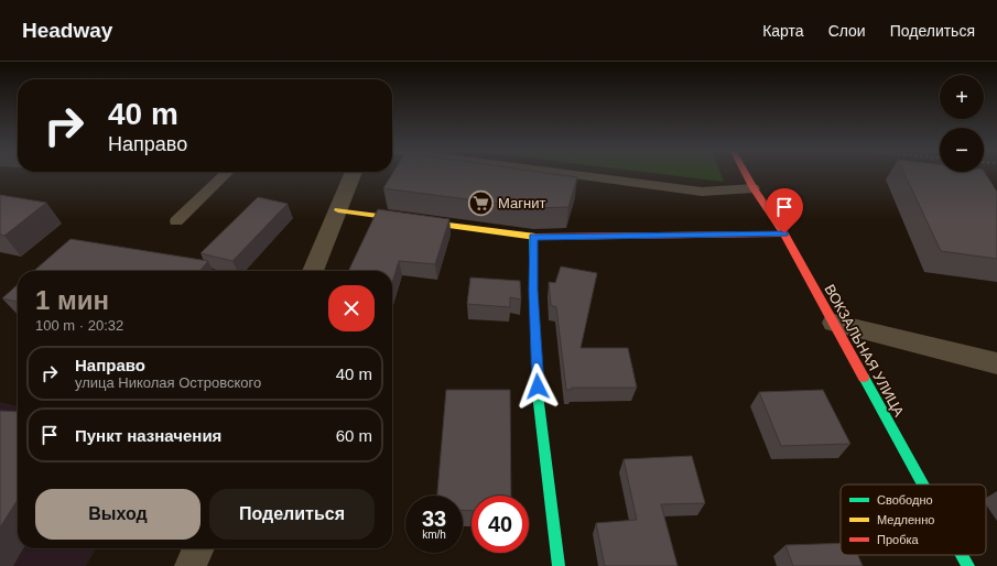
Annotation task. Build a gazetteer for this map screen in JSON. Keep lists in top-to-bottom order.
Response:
{
  "streets": {
    "street": ["ВОКЗАЛЬНАЯ УЛИЦА"]
  },
  "places": {
    "supermarket": ["Магнит"]
  },
  "legend": ["Свободно", "Медленно", "Пробка"],
  "page": {
    "header": "Headway",
    "nav": ["Карта", "Слои", "Поделиться"],
    "map_buttons": ["+", "−"],
    "turn": ["40 m", "Направо"],
    "heading": ["1 мин", "100 m · 20:32"],
    "list": [
      {
        "name": "Направо",
        "note": "улица Николая Островского",
        "value": "40 m"
      },
      {
        "name": "Пункт назначения",
        "value": "60 m"
      }
    ],
    "buttons": ["Выход", "Поделиться"],
    "speed": "33 km/h",
    "limit": "40"
  }
}
